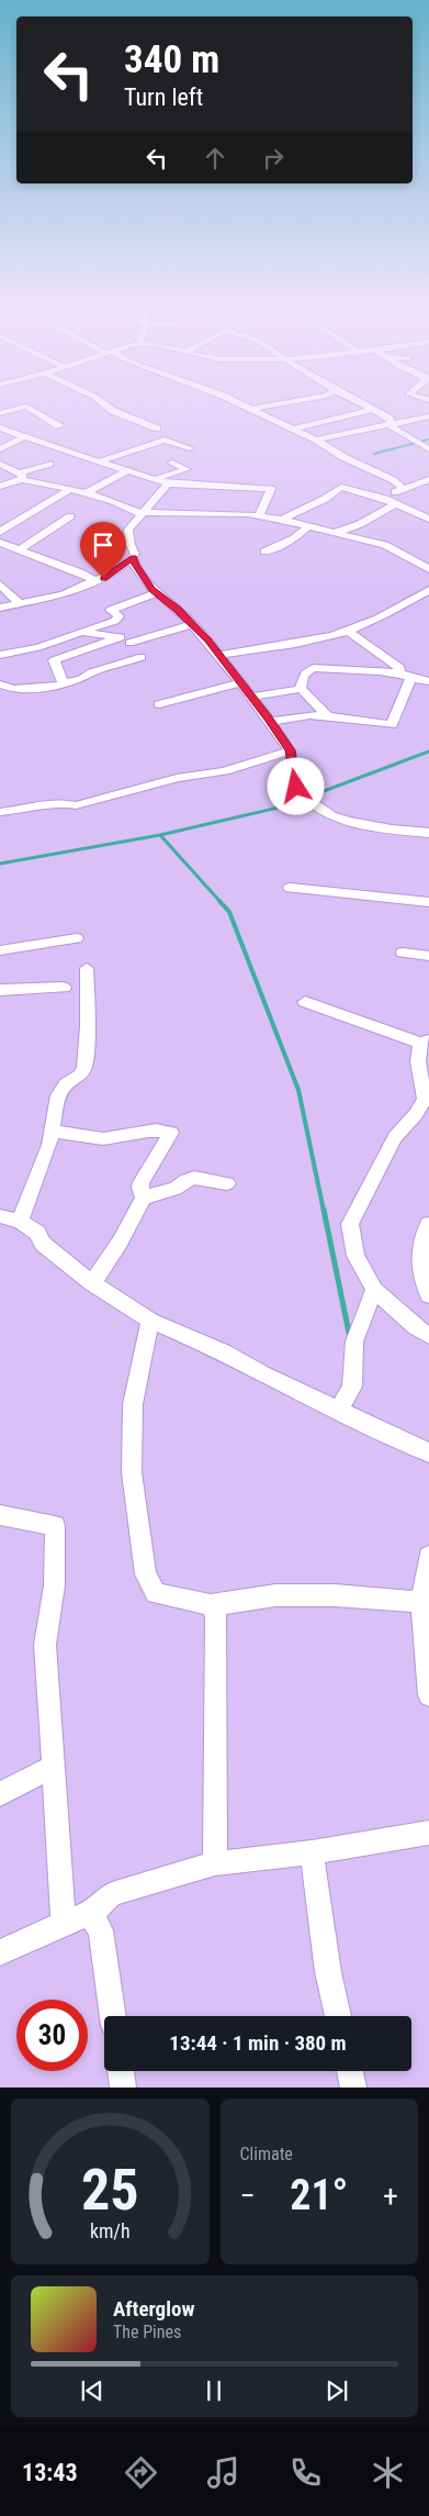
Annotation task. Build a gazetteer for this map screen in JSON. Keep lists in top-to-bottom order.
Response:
{
  "page": {
    "turn": ["340 m", "Turn left"],
    "limit": "30",
    "trip": "13:44 · 1 min · 380 m",
    "tile": "Climate",
    "heat": ["−", "21°", "+"],
    "song": ["Afterglow", "The Pines"],
    "tabs": "13:43",
    "gauge": ["25", "km/h"]
  }
}
